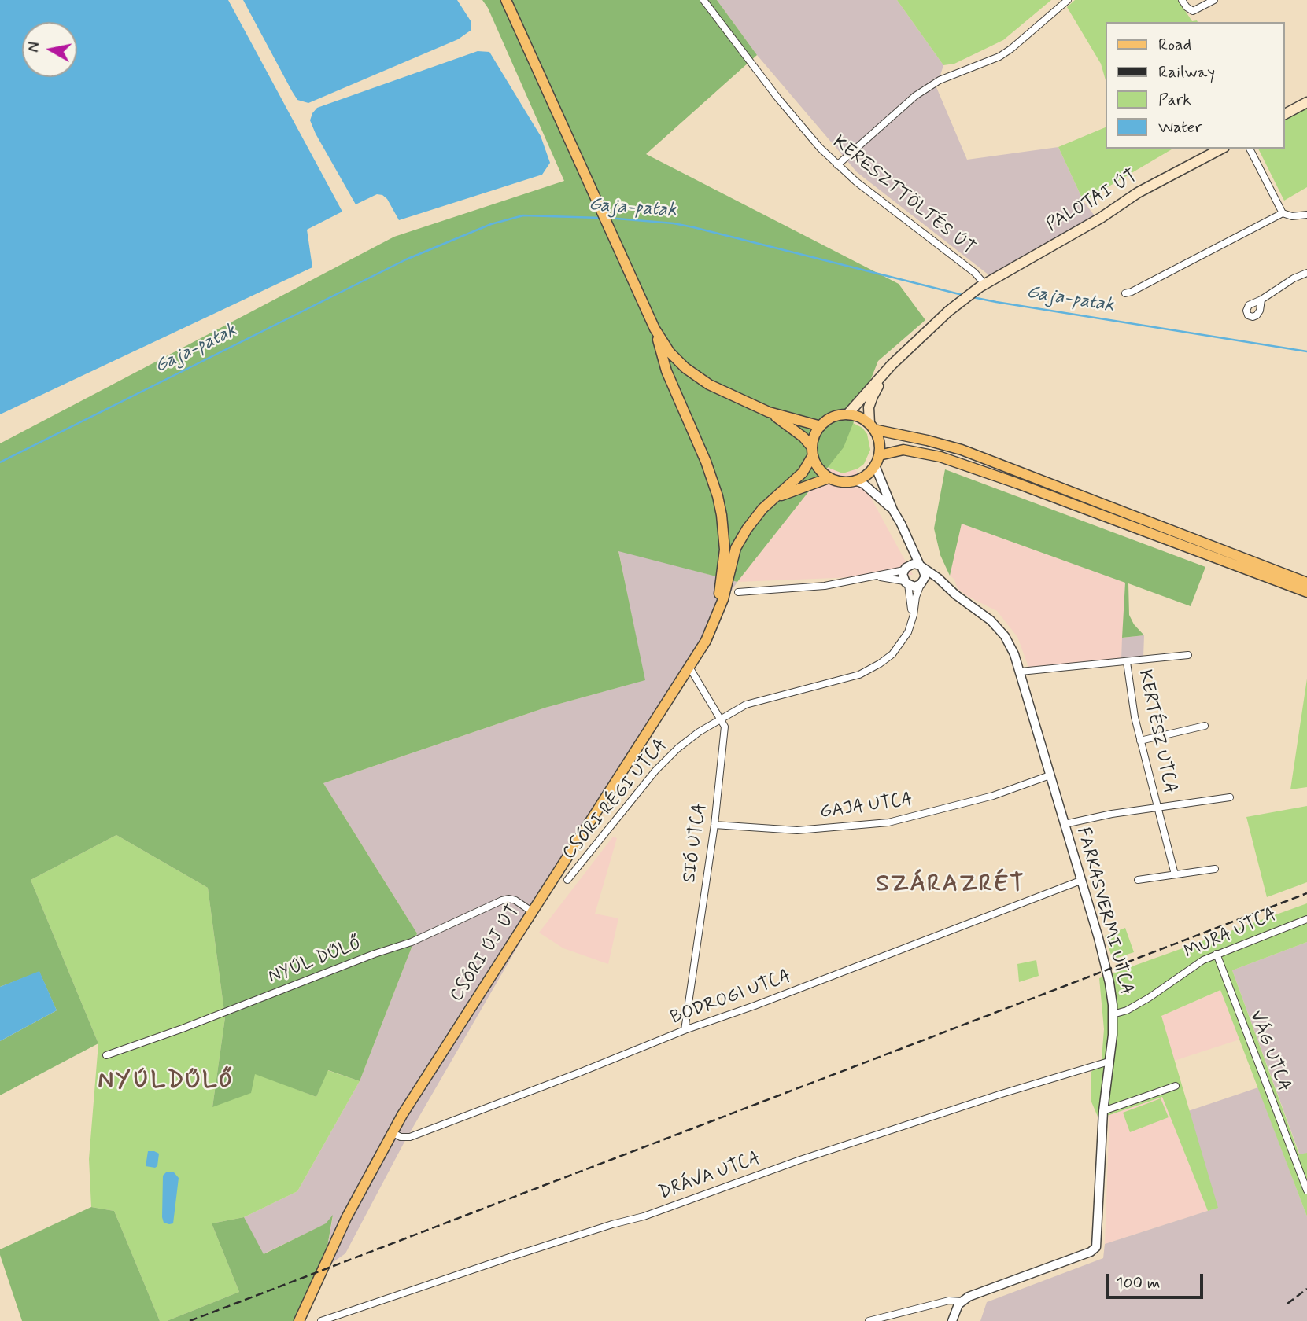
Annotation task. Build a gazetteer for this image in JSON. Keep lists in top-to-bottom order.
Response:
{
  "streets": {
    "main road": ["PALOTAI ÚT", "CSÓRI ÚJ ÚT"],
    "street": [
      "KERESZTTÖLTÉS ÚT",
      "KERTÉSZ UTCA",
      "CSÓRI RÉGI UTCA",
      "GAJA UTCA",
      "SIÓ UTCA",
      "FARKASVERMI UTCA",
      "MURA UTCA",
      "NYÚL DŰLŐ",
      "BODROGI UTCA",
      "VÁG UTCA",
      "DRÁVA UTCA"
    ]
  },
  "crossings": [
    ["KERESZTTÖLTÉS ÚT", "PALOTAI ÚT"],
    ["KERTÉSZ UTCA", "FARKASVERMI UTCA"],
    ["CSÓRI RÉGI UTCA", "SIÓ UTCA"],
    ["CSÓRI RÉGI UTCA", "FARKASVERMI UTCA"],
    ["GAJA UTCA", "SIÓ UTCA"],
    ["GAJA UTCA", "FARKASVERMI UTCA"],
    ["SIÓ UTCA", "CSÓRI ÚJ ÚT"],
    ["SIÓ UTCA", "BODROGI UTCA"],
    ["FARKASVERMI UTCA", "MURA UTCA"],
    ["FARKASVERMI UTCA", "BODROGI UTCA"],
    ["FARKASVERMI UTCA", "DRÁVA UTCA"],
    ["MURA UTCA", "VÁG UTCA"],
    ["CSÓRI ÚJ ÚT", "NYÚL DŰLŐ"],
    ["CSÓRI ÚJ ÚT", "BODROGI UTCA"]
  ],
  "districts": ["SZÁRAZRÉT", "NYÚLDŰLŐ"],
  "water": ["Gaja-patak"],
  "legend": [
    "Road",
    "Railway",
    "Park",
    "Water"
  ],
  "scale_bar": "100 m",
  "north": "left"
}
